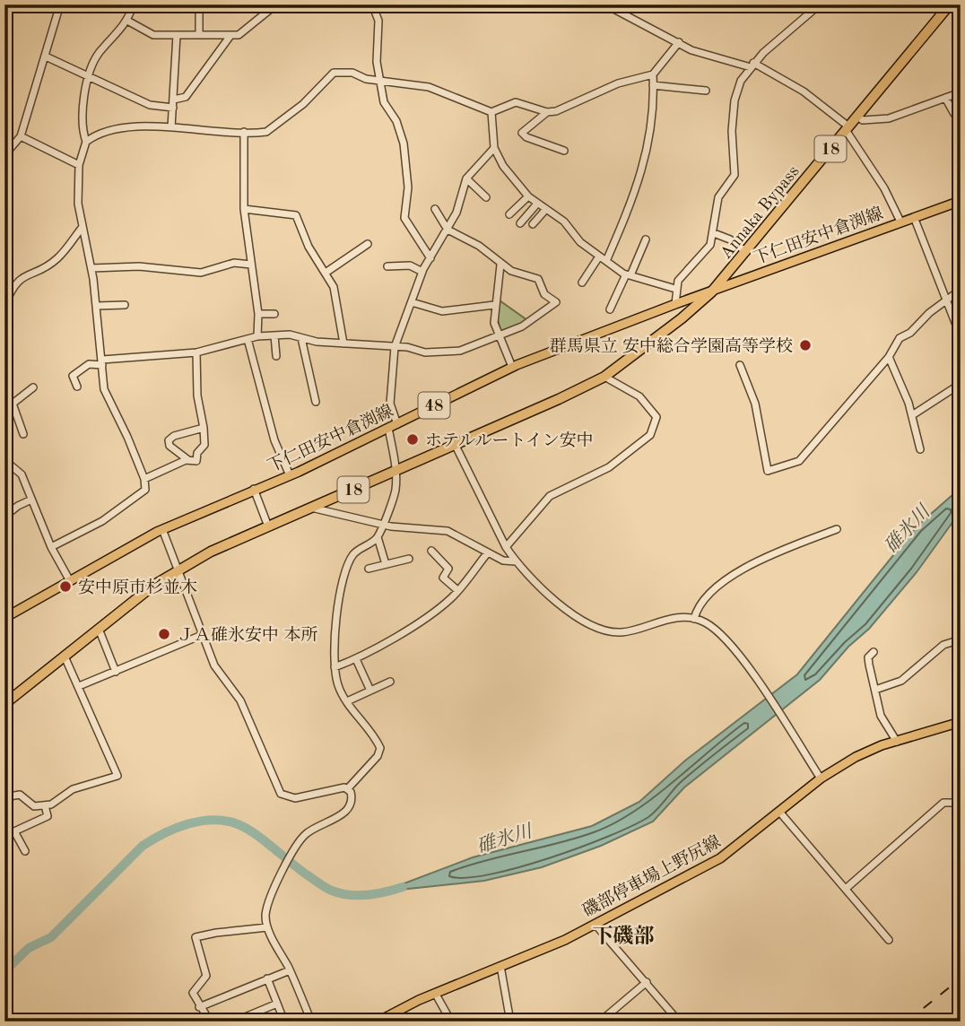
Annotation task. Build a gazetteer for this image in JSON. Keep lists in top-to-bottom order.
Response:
{
  "streets": {
    "highway": ["18", "Annaka Bypass"],
    "main road": ["下仁田安中倉渕線", "48", "磯部停車場上野尻線"]
  },
  "crossings": [
    ["18", "Annaka Bypass"],
    ["18", "下仁田安中倉渕線"],
    ["Annaka Bypass", "下仁田安中倉渕線"]
  ],
  "districts": ["下磯部"],
  "water": ["碓氷川"],
  "places": [
    "群馬県立 安中総合学園高等学校",
    "ホテルルートイン安中",
    "安中原市杉並木",
    "ＪＡ碓氷安中 本所"
  ]
}
